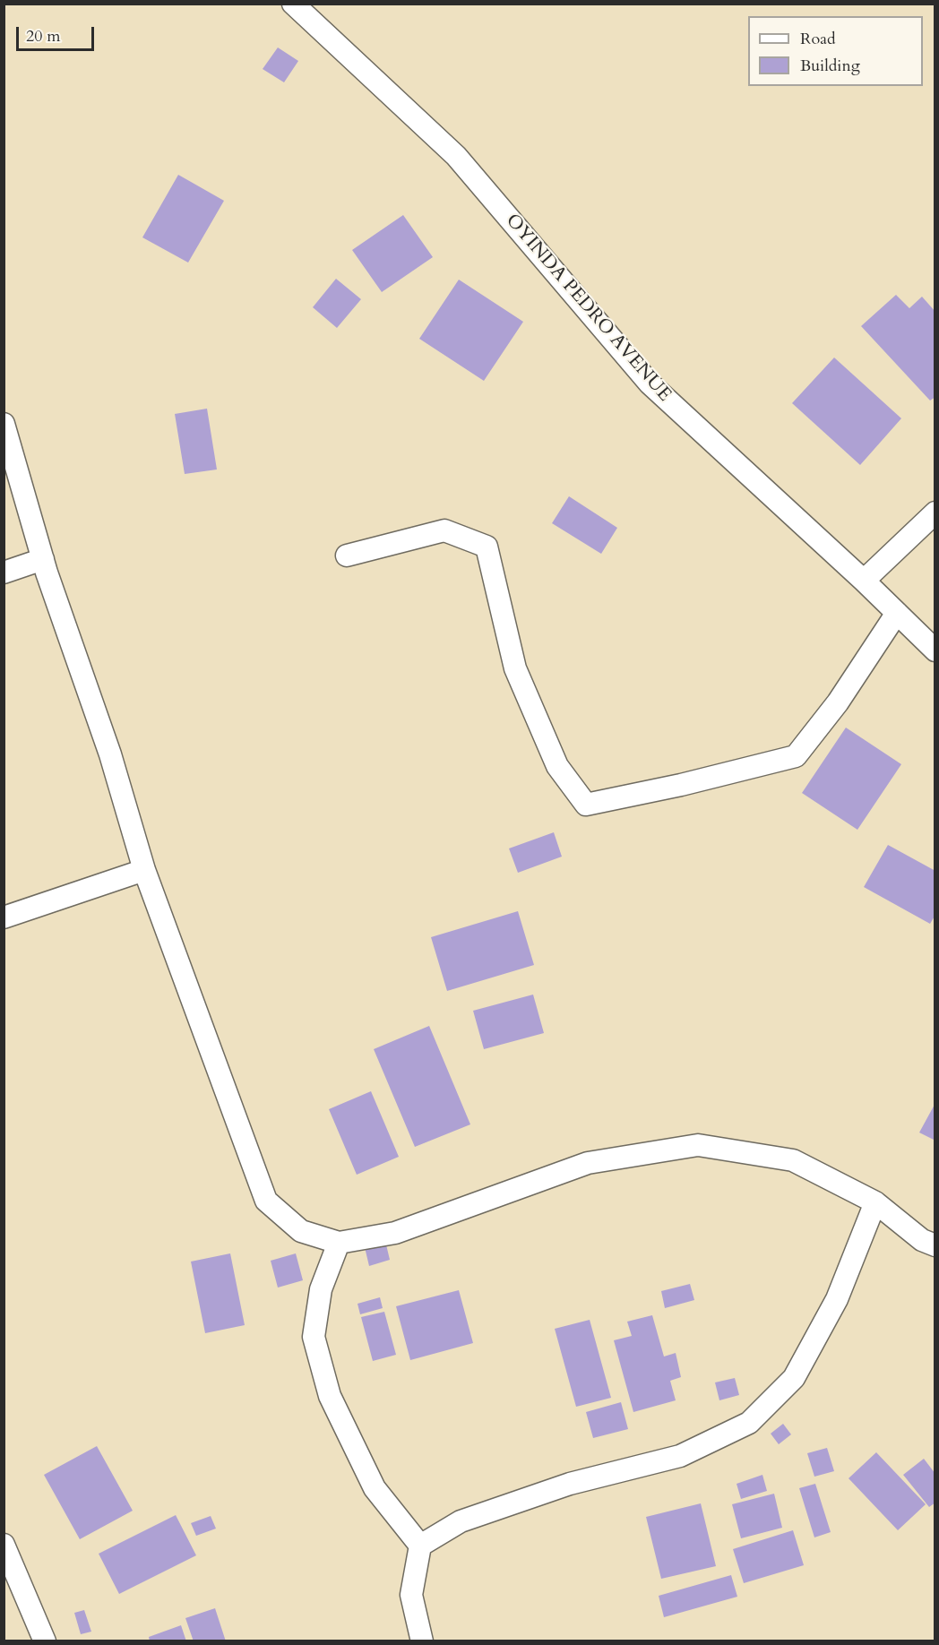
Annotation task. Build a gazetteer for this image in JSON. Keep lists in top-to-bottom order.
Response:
{
  "streets": {
    "street": ["OYINDA PEDRO AVENUE"]
  },
  "legend": ["Road", "Building"],
  "scale_bar": "20 m"
}
